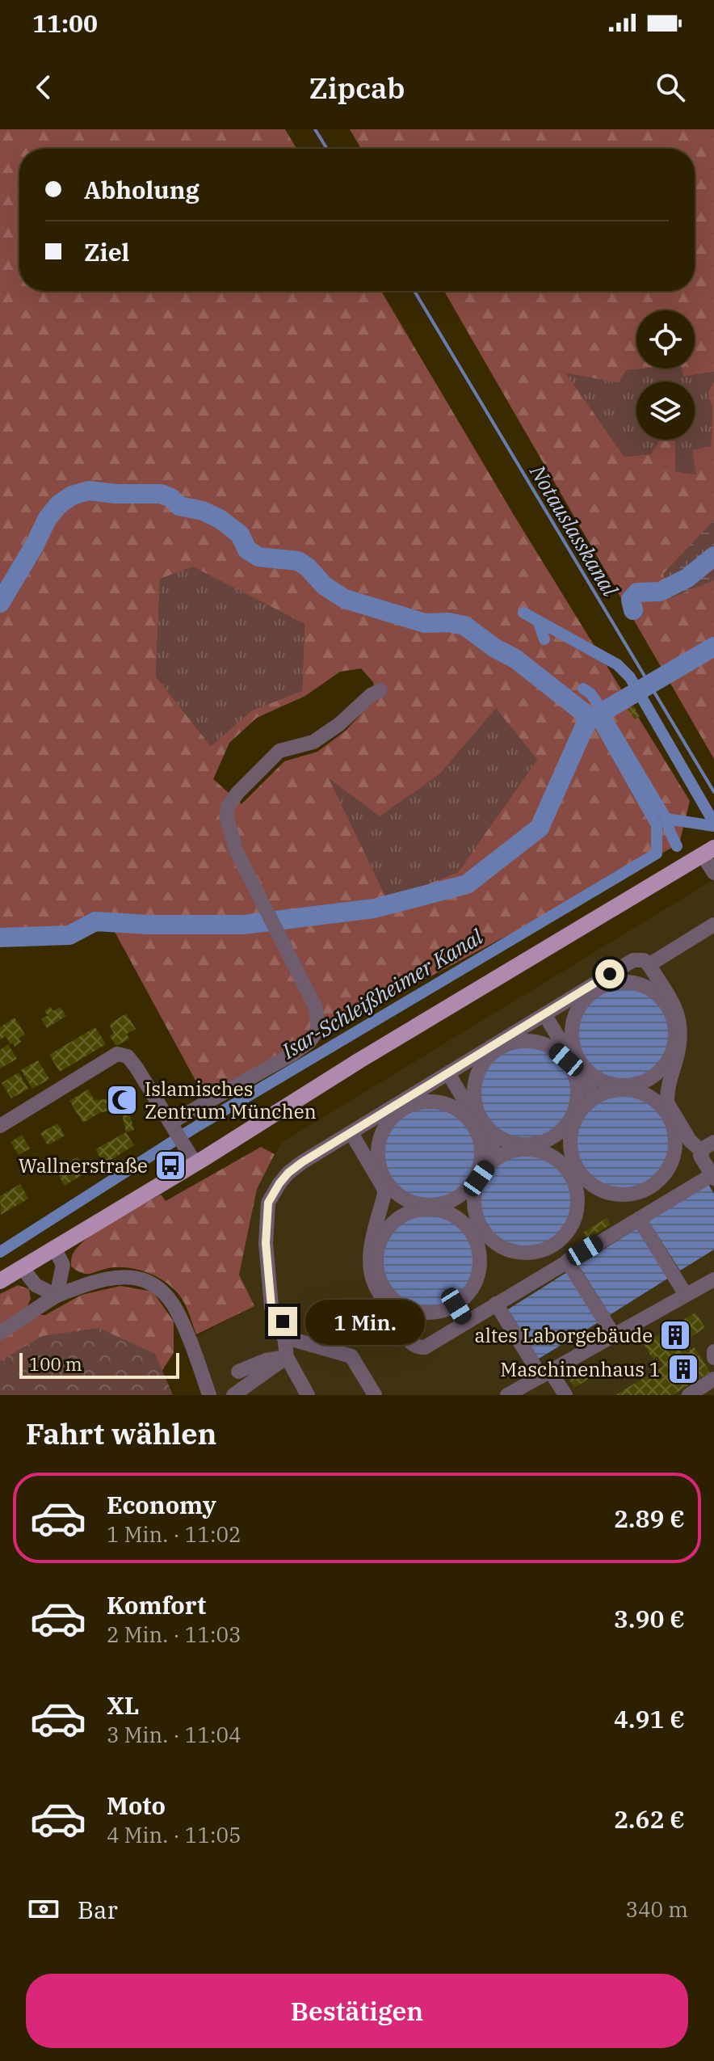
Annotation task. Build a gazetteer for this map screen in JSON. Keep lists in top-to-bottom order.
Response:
{
  "water": ["Notauslasskanal", "Isar-Schleißheimer Kanal"],
  "places": {
    "mosque": ["Islamisches Zentrum München"],
    "bus stop": ["Wallnerstraße"],
    "building": ["altes Laborgebäude", "Maschinenhaus 1"]
  },
  "scale_bar": "100 m",
  "page": {
    "status": "11:00",
    "header": "Zipcab",
    "banner": ["Abholung", "Ziel"],
    "bubble": "1 Min.",
    "scale": "100 m",
    "heading": "Fahrt wählen",
    "list": [
      {
        "name": "Economy",
        "note": "1 Min. · 11:02",
        "value": "2.89 €"
      },
      {
        "name": "Komfort",
        "note": "2 Min. · 11:03",
        "value": "3.90 €"
      },
      {
        "name": "XL",
        "note": "3 Min. · 11:04",
        "value": "4.91 €"
      },
      {
        "name": "Moto",
        "note": "4 Min. · 11:05",
        "value": "2.62 €"
      }
    ],
    "pay": ["Bar", "340 m"],
    "buttons": "Bestätigen"
  }
}
